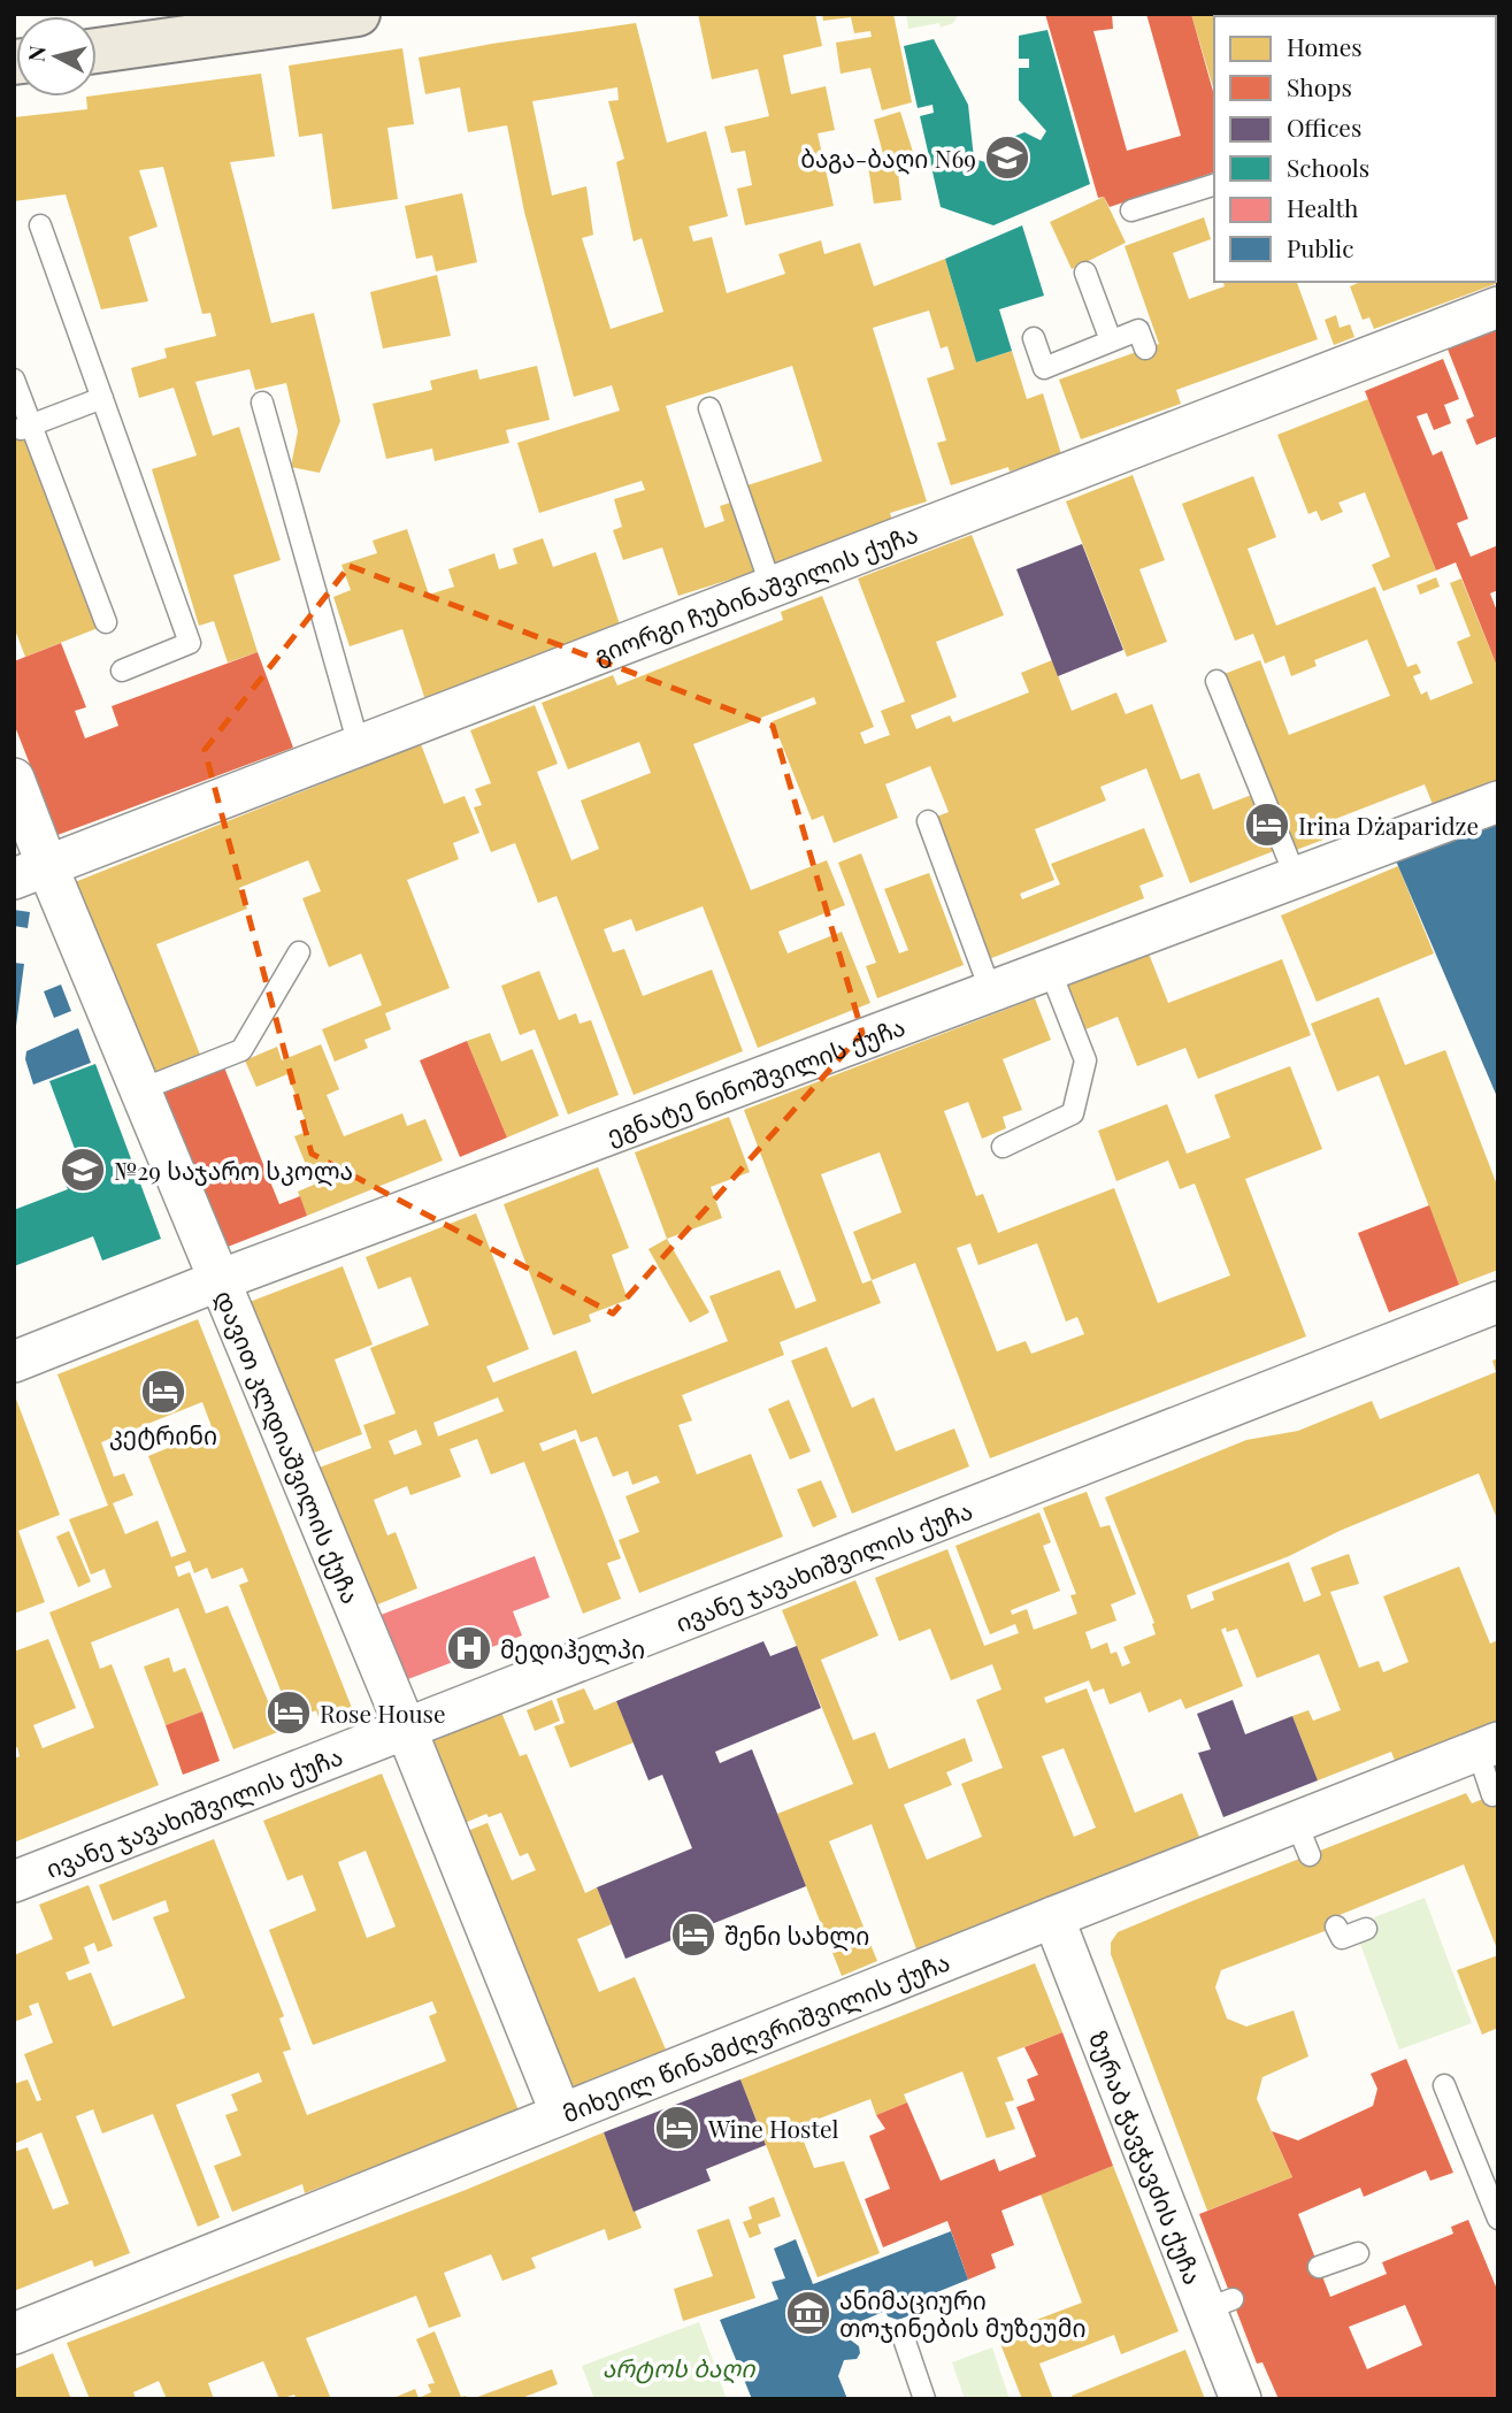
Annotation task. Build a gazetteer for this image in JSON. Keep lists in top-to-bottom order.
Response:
{
  "streets": {
    "street": [
      "გიორგი ჩუბინაშვილის ქუჩა",
      "ეგნატე ნინოშვილის ქუჩა",
      "დავით კლდიაშვილის ქუჩა",
      "ივანე ჯავახიშვილის ქუჩა",
      "მიხეილ წინამძღვრიშვილის ქუჩა",
      "ზურაბ ჭავჭავძის ქუჩა"
    ]
  },
  "crossings": [
    ["გიორგი ჩუბინაშვილის ქუჩა", "დავით კლდიაშვილის ქუჩა"],
    ["ეგნატე ნინოშვილის ქუჩა", "დავით კლდიაშვილის ქუჩა"],
    ["დავით კლდიაშვილის ქუჩა", "ივანე ჯავახიშვილის ქუჩა"],
    ["დავით კლდიაშვილის ქუჩა", "მიხეილ წინამძღვრიშვილის ქუჩა"],
    ["მიხეილ წინამძღვრიშვილის ქუჩა", "ზურაბ ჭავჭავძის ქუჩა"]
  ],
  "parks": ["არტოს ბაღი"],
  "places": {
    "school or university": ["ბაგა-ბაღი N69", "№29 საჯარო სკოლა"],
    "hotel": [
      "Irina Dżaparidze",
      "კეტრინი",
      "Rose House",
      "შენი სახლი",
      "Wine Hostel"
    ],
    "hospital": ["მედიჰელპი"],
    "museum": ["ანიმაციური თოჯინების მუზეუმი"]
  },
  "legend": [
    "Homes",
    "Shops",
    "Offices",
    "Schools",
    "Health",
    "Public"
  ],
  "north": "left"
}
